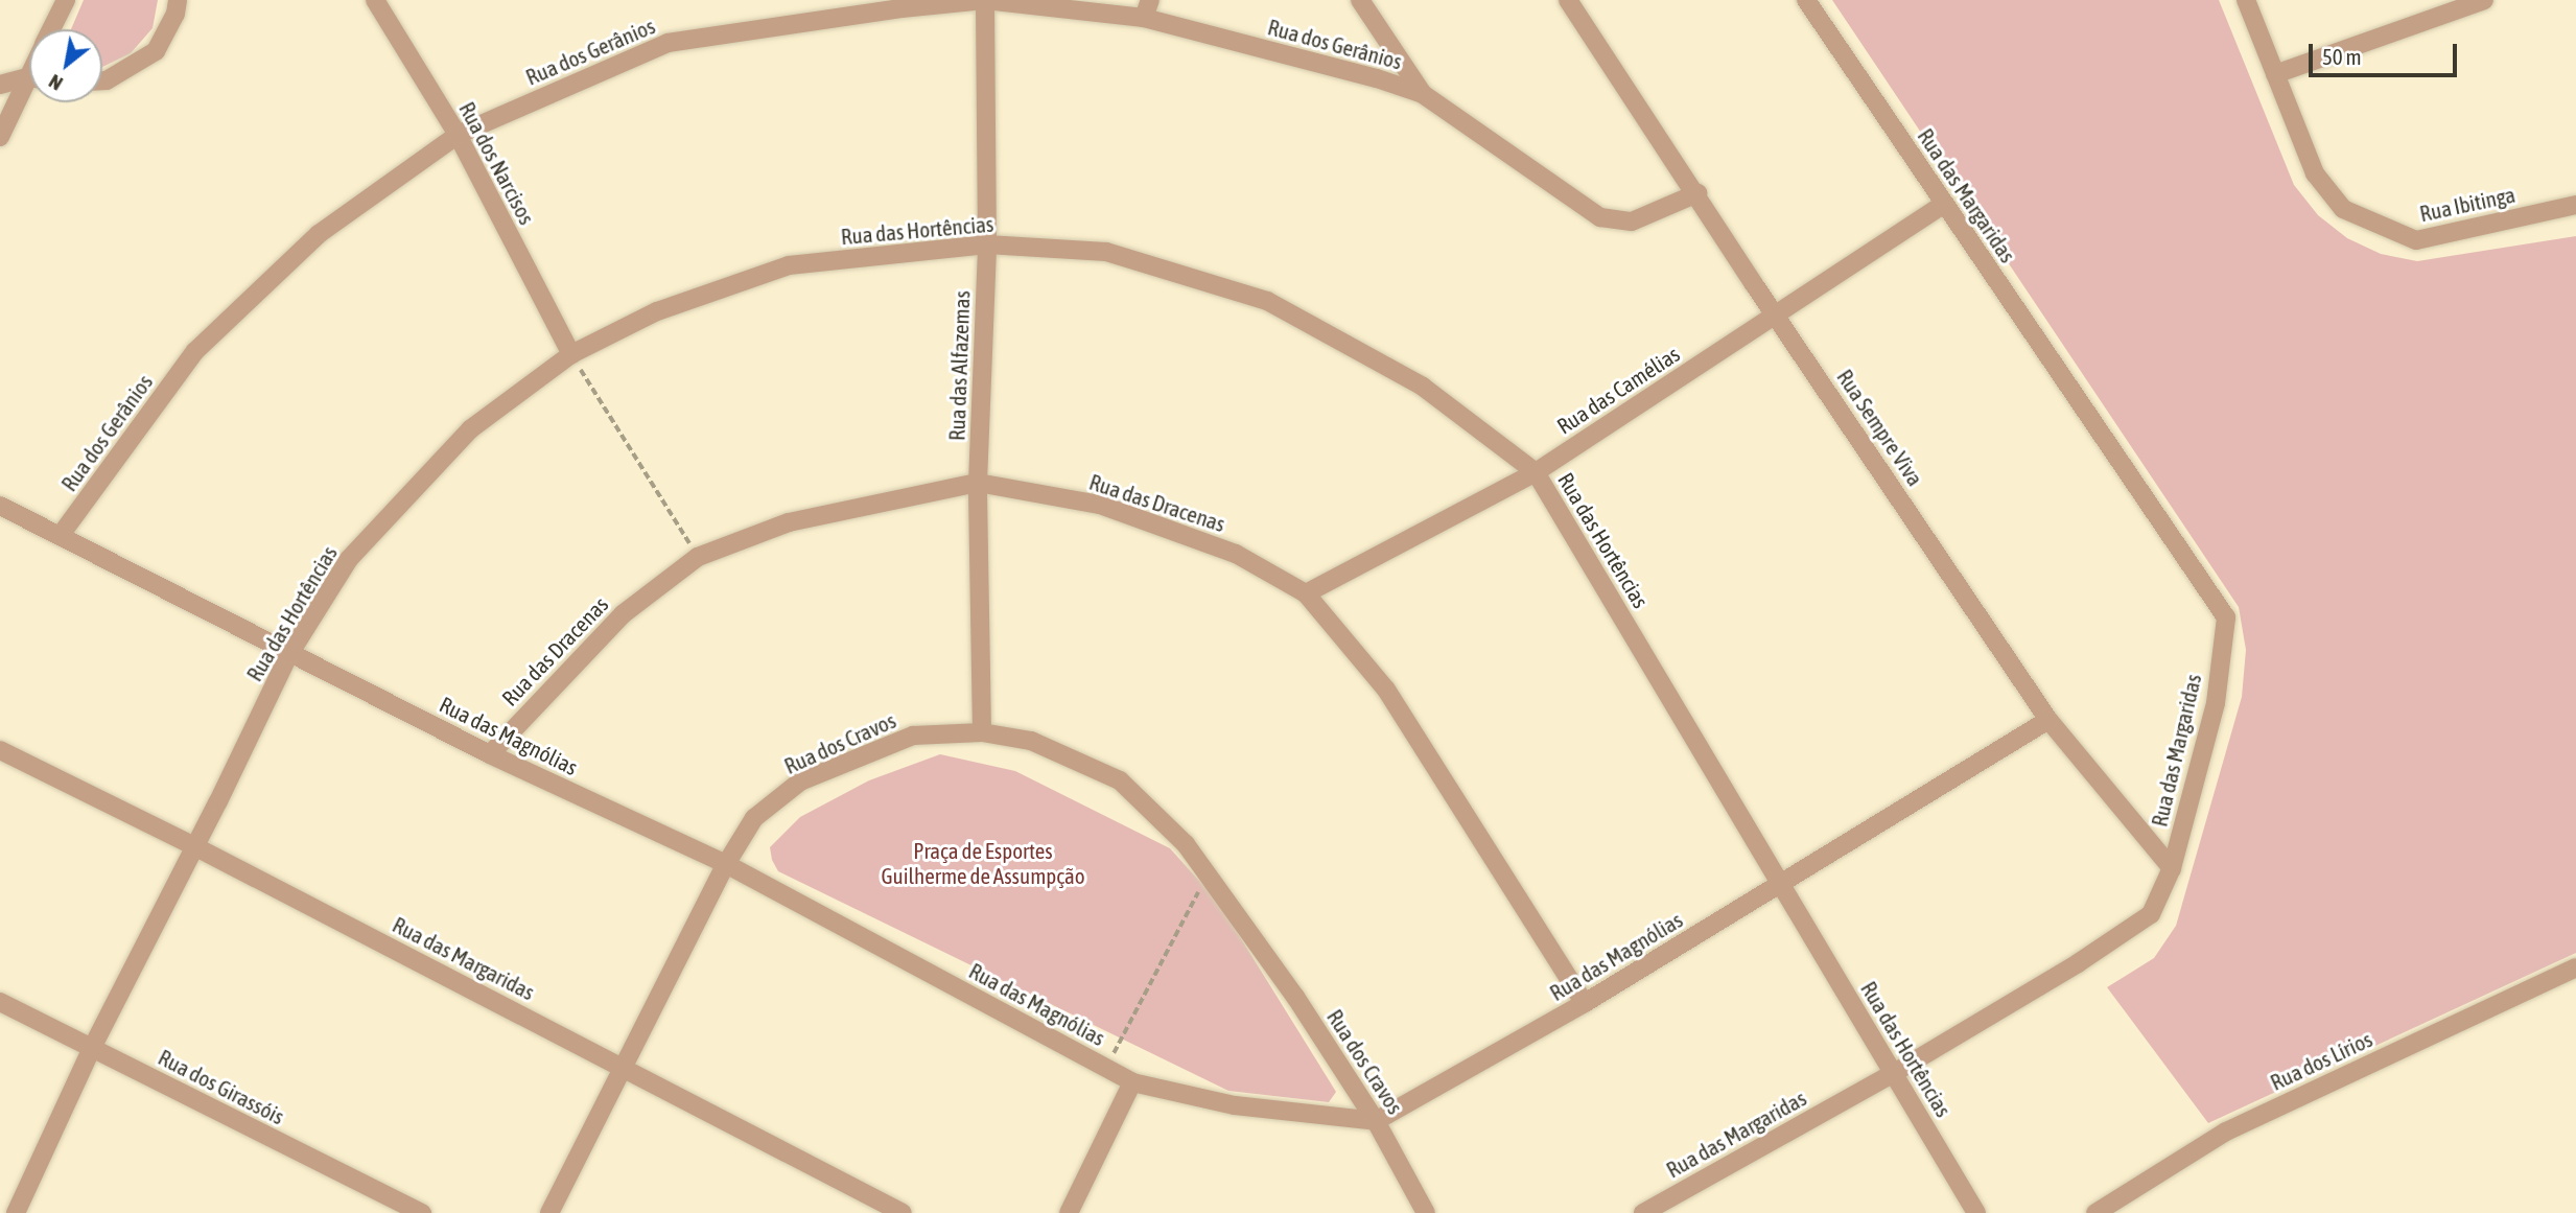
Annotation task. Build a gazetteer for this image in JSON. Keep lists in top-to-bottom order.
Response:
{
  "streets": {
    "street": [
      "Rua dos Gerânios",
      "Rua dos Narcisos",
      "Rua das Margaridas",
      "Rua Ibitinga",
      "Rua das Hortências",
      "Rua das Alfazemas",
      "Rua das Camélias",
      "Rua Sempre Viva",
      "Rua das Dracenas",
      "Rua das Magnólias",
      "Rua dos Cravos",
      "Rua dos Lírios",
      "Rua dos Girassóis"
    ]
  },
  "crossings": [
    ["Rua dos Gerânios", "Rua dos Narcisos"],
    ["Rua dos Gerânios", "Rua das Alfazemas"],
    ["Rua dos Gerânios", "Rua Sempre Viva"],
    ["Rua dos Gerânios", "Rua das Magnólias"],
    ["Rua dos Narcisos", "Rua das Hortências"],
    ["Rua das Margaridas", "Rua das Hortências"],
    ["Rua das Margaridas", "Rua das Camélias"],
    ["Rua das Margaridas", "Rua Sempre Viva"],
    ["Rua das Margaridas", "Rua dos Cravos"],
    ["Rua das Hortências", "Rua das Alfazemas"],
    ["Rua das Hortências", "Rua das Camélias"],
    ["Rua das Hortências", "Rua das Magnólias"],
    ["Rua das Hortências", "Rua dos Girassóis"],
    ["Rua das Alfazemas", "Rua das Dracenas"],
    ["Rua das Alfazemas", "Rua dos Cravos"],
    ["Rua das Camélias", "Rua Sempre Viva"],
    ["Rua das Camélias", "Rua das Dracenas"],
    ["Rua Sempre Viva", "Rua das Magnólias"],
    ["Rua das Dracenas", "Rua das Magnólias"],
    ["Rua das Magnólias", "Rua dos Cravos"]
  ],
  "parks": ["Praça de Esportes Guilherme de Assumpção"],
  "scale_bar": "50 m",
  "north": "bottom left"
}
